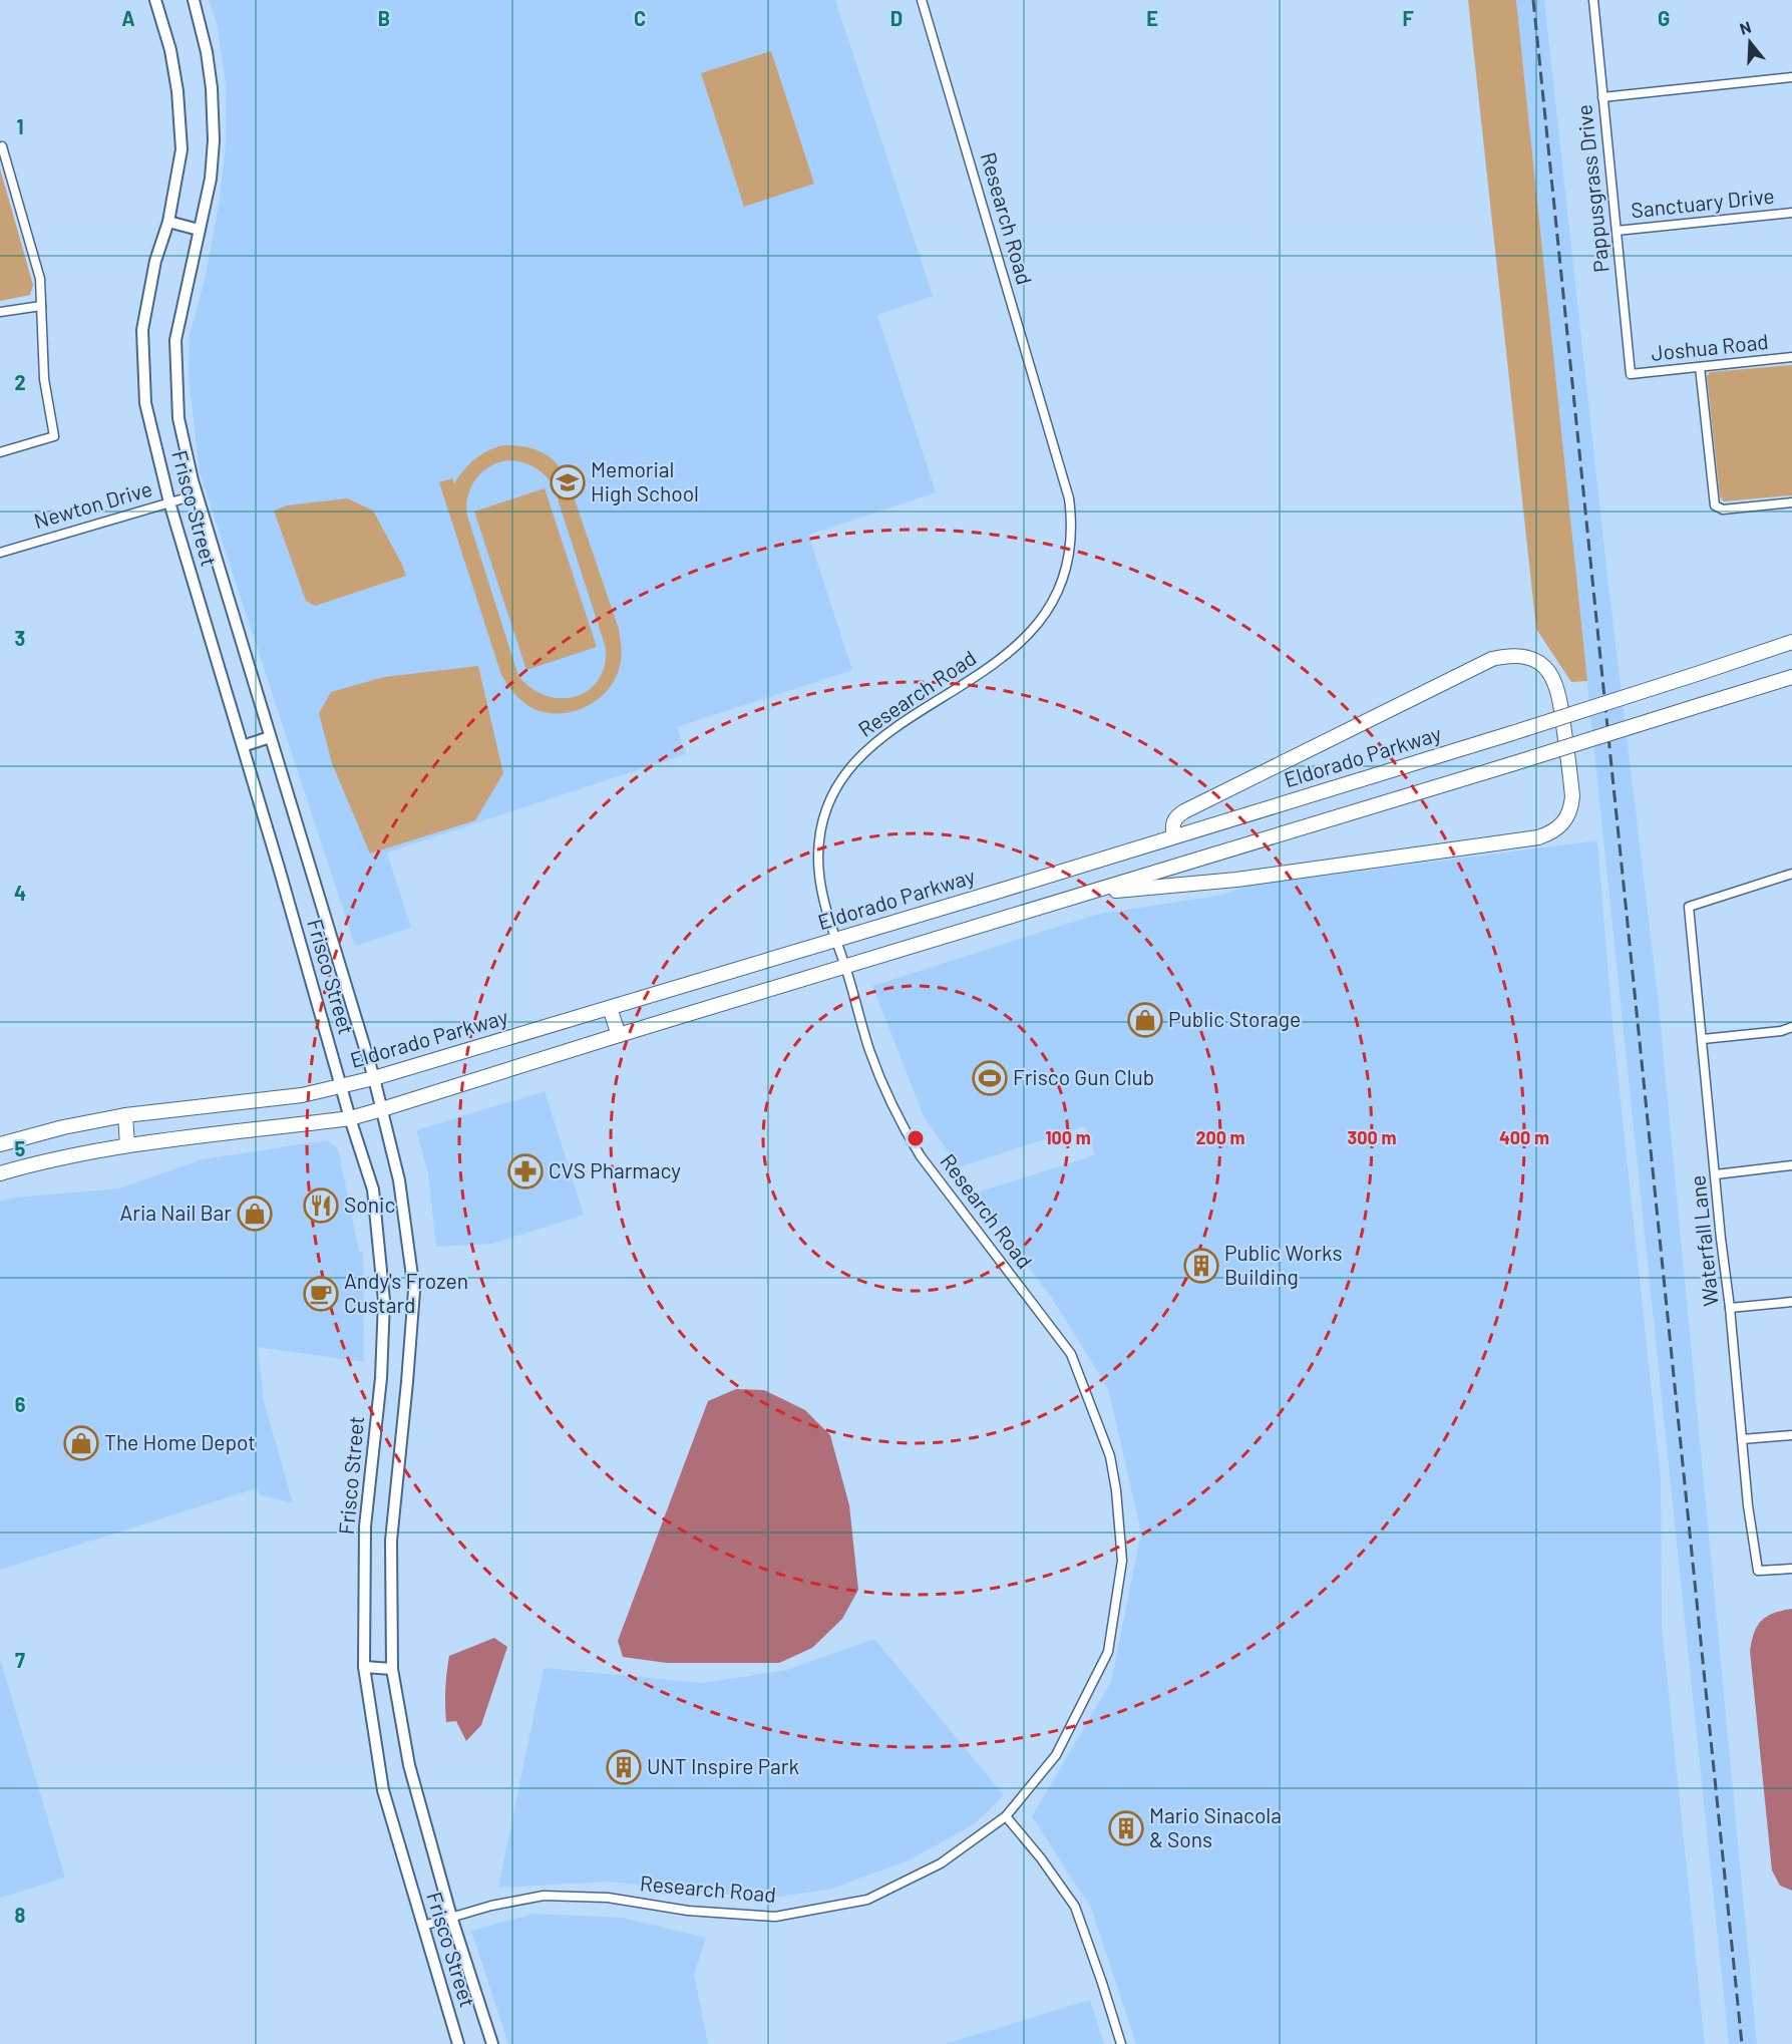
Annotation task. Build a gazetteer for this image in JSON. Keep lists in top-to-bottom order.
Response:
{
  "streets": {
    "main road": ["Eldorado Parkway"],
    "street": [
      "Pappusgrass Drive",
      "Sanctuary Drive",
      "Research Road",
      "Joshua Road",
      "Newton Drive",
      "Frisco Street",
      "Waterfall Lane"
    ]
  },
  "crossings": [
    ["Pappusgrass Drive", "Sanctuary Drive"],
    ["Pappusgrass Drive", "Joshua Road"],
    ["Research Road", "Frisco Street"],
    ["Research Road", "Eldorado Parkway"],
    ["Newton Drive", "Frisco Street"],
    ["Frisco Street", "Eldorado Parkway"]
  ],
  "places": {
    "school or university": ["Memorial High School"],
    "shop": ["Public Storage", "Aria Nail Bar", "The Home Depot"],
    "sports": ["Frisco Gun Club"],
    "pharmacy": ["CVS Pharmacy"],
    "restaurant": ["Sonic"],
    "building": ["Public Works Building", "UNT Inspire Park", "Mario Sinacola & Sons"],
    "cafe": ["Andy's Frozen Custard"]
  },
  "north": "top",
  "grid": {
    "columns": [
      "A",
      "B",
      "C",
      "D",
      "E",
      "F",
      "G"
    ],
    "rows": [
      "1",
      "2",
      "3",
      "4",
      "5",
      "6",
      "7",
      "8"
    ]
  },
  "rings": [
    "100 m",
    "200 m",
    "300 m",
    "400 m"
  ]
}
